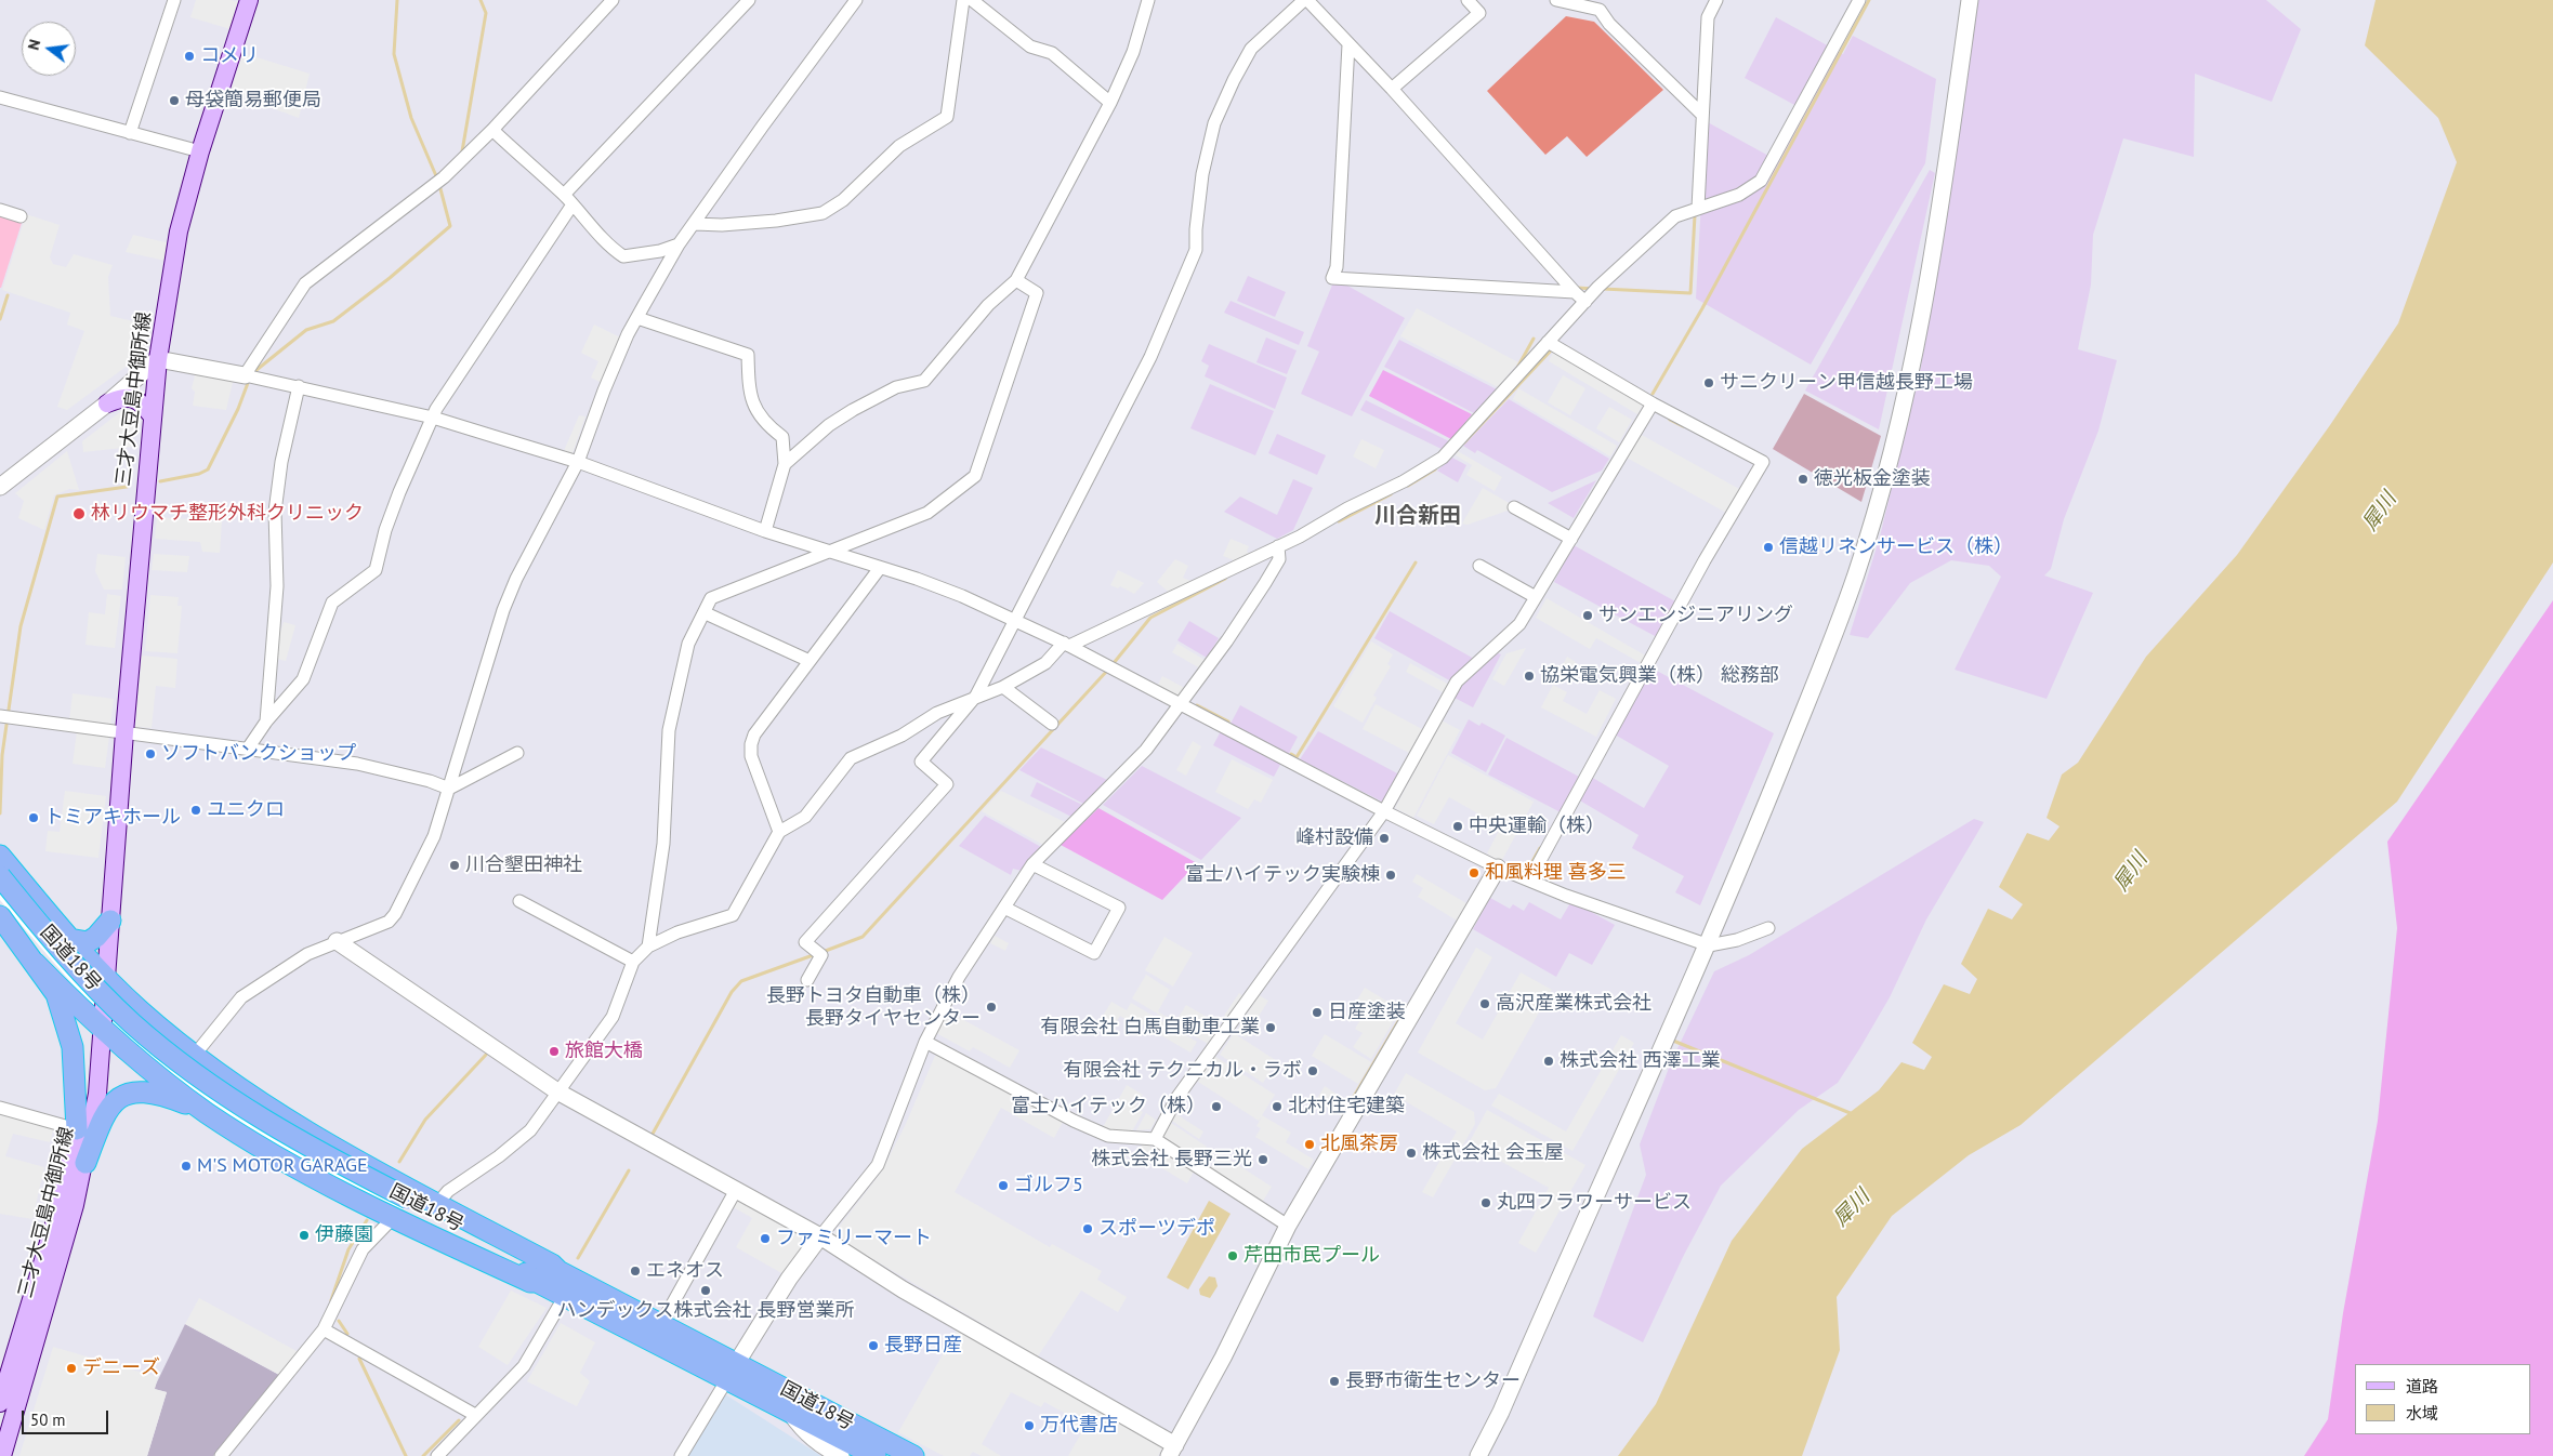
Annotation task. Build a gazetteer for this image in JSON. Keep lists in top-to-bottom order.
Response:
{
  "streets": {
    "highway": ["国道18号"],
    "main road": ["三才大豆島中御所線"]
  },
  "districts": ["川合新田"],
  "water": ["犀川"],
  "places": [
    "コメリ",
    "母袋簡易郵便局",
    "サニクリーン甲信越長野工場",
    "徳光板金塗装",
    "林リウマチ整形外科クリニック",
    "信越リネンサービス（株）",
    "サンエンジニアリング",
    "協栄電気興業（株） 総務部",
    "ソフトバンクショップ",
    "ユニクロ",
    "トミアキホール",
    "中央運輸（株）",
    "峰村設備",
    "川合墾田神社",
    "和風料理 喜多三",
    "富士ハイテック実験棟",
    "高沢産業株式会社",
    "長野トヨタ自動車（株） 長野タイヤセンター",
    "日産塗装",
    "有限会社 白馬自動車工業",
    "旅館大橋",
    "株式会社 西澤工業",
    "有限会社 テクニカル・ラボ",
    "富士ハイテック（株）",
    "北村住宅建築",
    "北風茶房",
    "株式会社 会玉屋",
    "株式会社 長野三光",
    "M'S MOTOR GARAGE",
    "ゴルフ5",
    "丸四フラワーサービス",
    "スポーツデポ",
    "伊藤園",
    "ファミリーマート",
    "芹田市民プール",
    "エネオス",
    "ハンデックス株式会社 長野営業所",
    "長野日産",
    "デニーズ",
    "長野市衛生センター",
    "万代書店"
  ],
  "legend": ["道路", "水域"],
  "scale_bar": "50 m",
  "north": "left"
}
